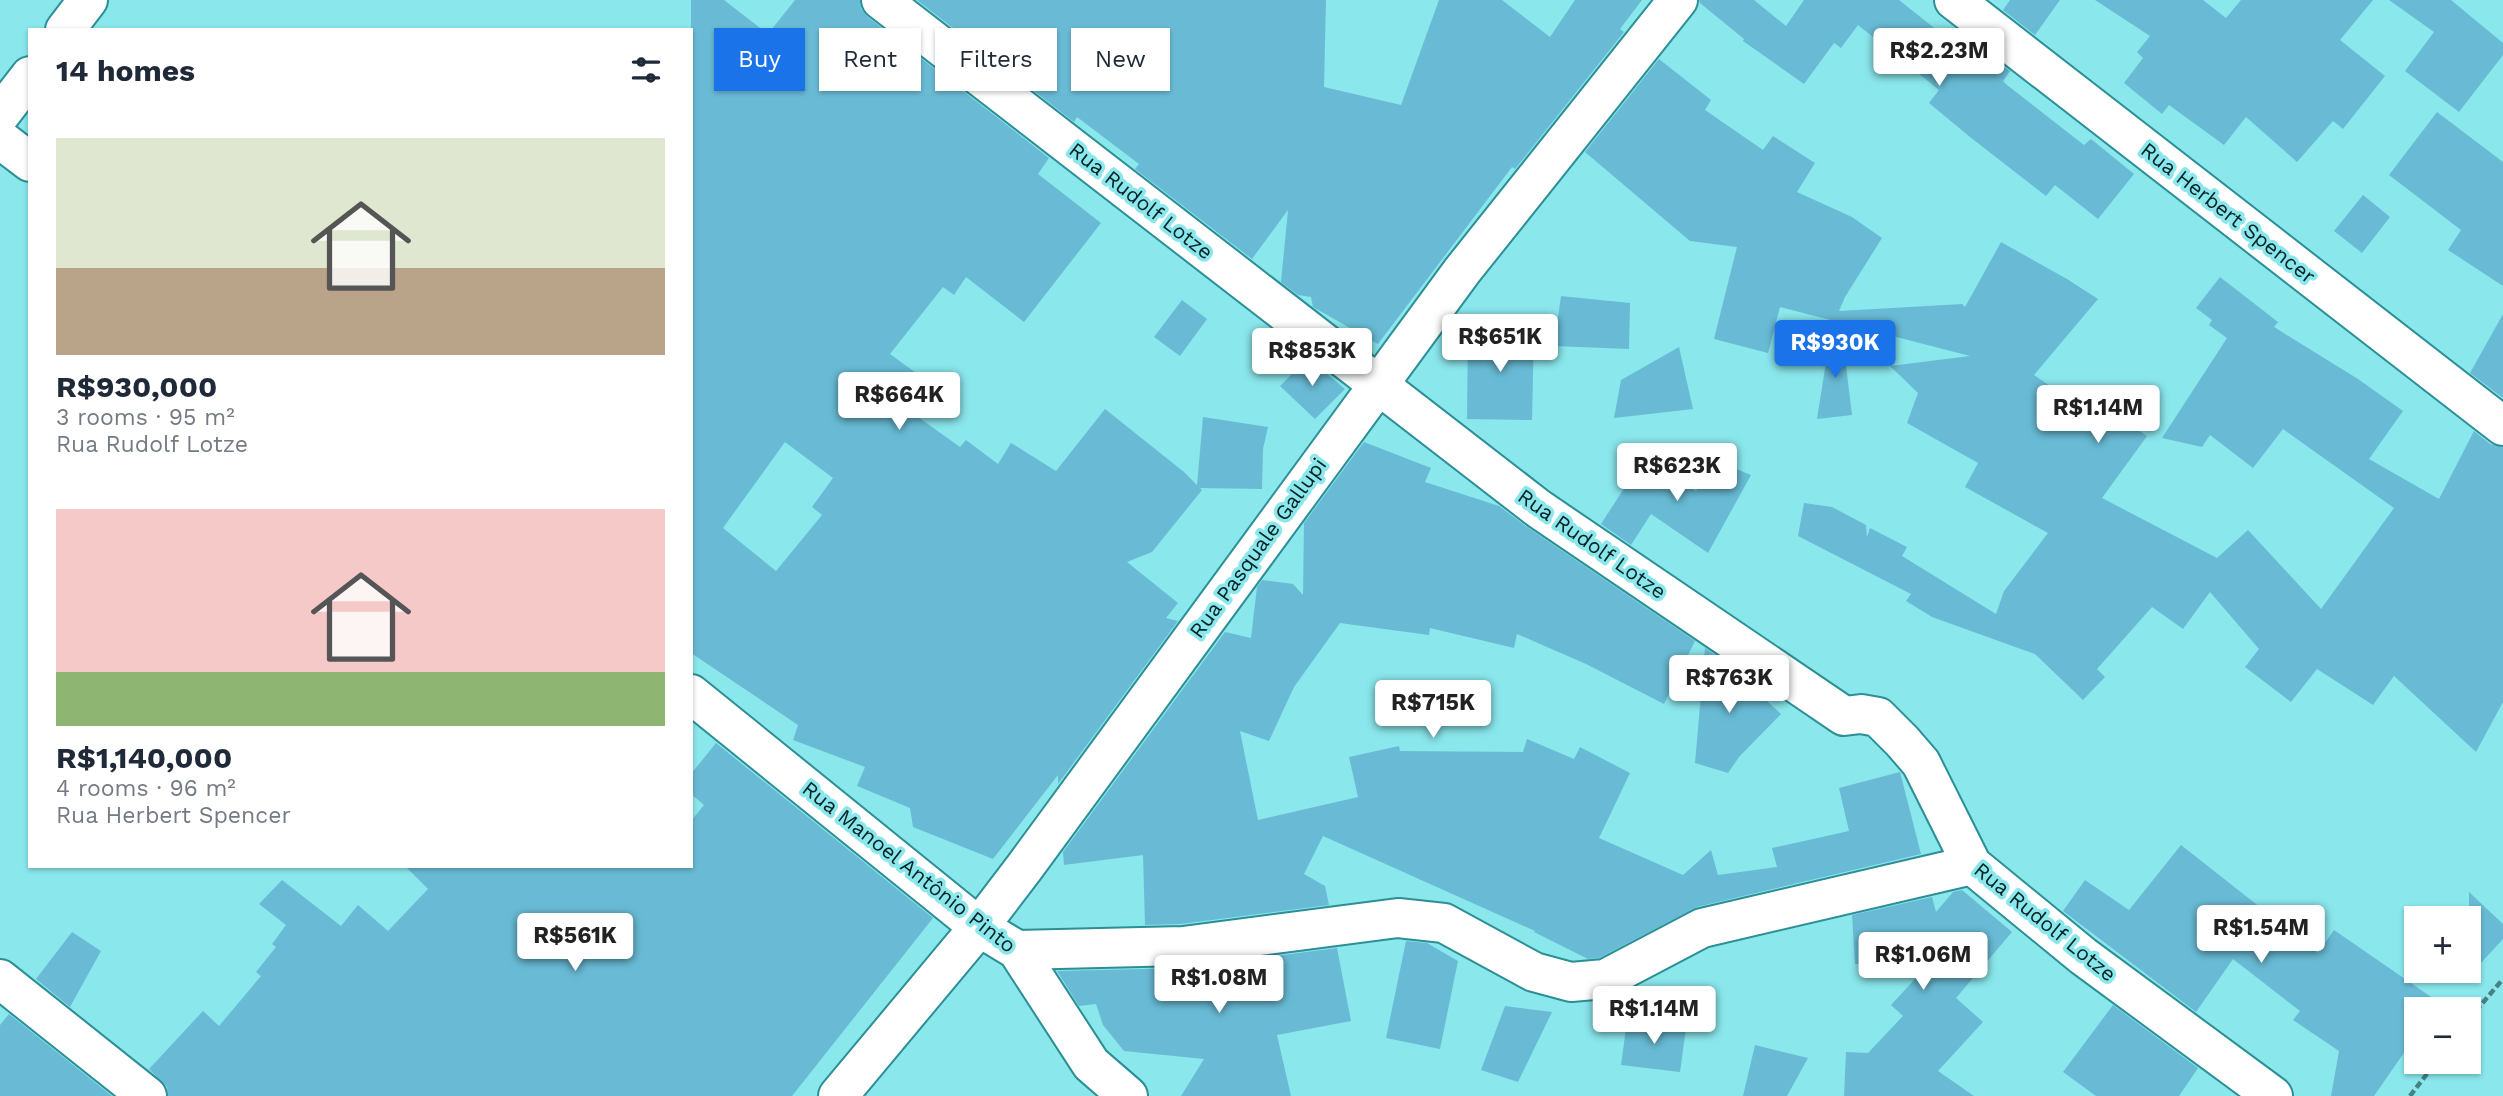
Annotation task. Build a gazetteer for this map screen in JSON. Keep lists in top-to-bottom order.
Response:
{
  "streets": {
    "street": [
      "Rua Rudolf Lotze",
      "Rua Herbert Spencer",
      "Rua Pasquale Gallupi",
      "Rua Manoel Antônio Pinto"
    ]
  },
  "crossings": [
    ["Rua Rudolf Lotze", "Rua Pasquale Gallupi"],
    ["Rua Pasquale Gallupi", "Rua Manoel Antônio Pinto"]
  ],
  "page": {
    "price": [
      "R$2.23M",
      "R$651K",
      "R$930K",
      "R$853K",
      "R$664K",
      "R$1.14M",
      "R$623K",
      "R$763K",
      "R$715K",
      "R$1.54M",
      "R$561K",
      "R$1.06M",
      "R$1.08M",
      "R$1.14M"
    ],
    "chip": [
      "Buy",
      "Rent",
      "Filters",
      "New"
    ],
    "heading": "14 homes",
    "list": [
      {
        "name": "R$930,000",
        "note": "3 rooms · 95 m² · Rua Rudolf Lotze"
      },
      {
        "name": "R$1,140,000",
        "note": "4 rooms · 96 m² · Rua Herbert Spencer"
      }
    ],
    "map_buttons": ["+", "−"]
  }
}
